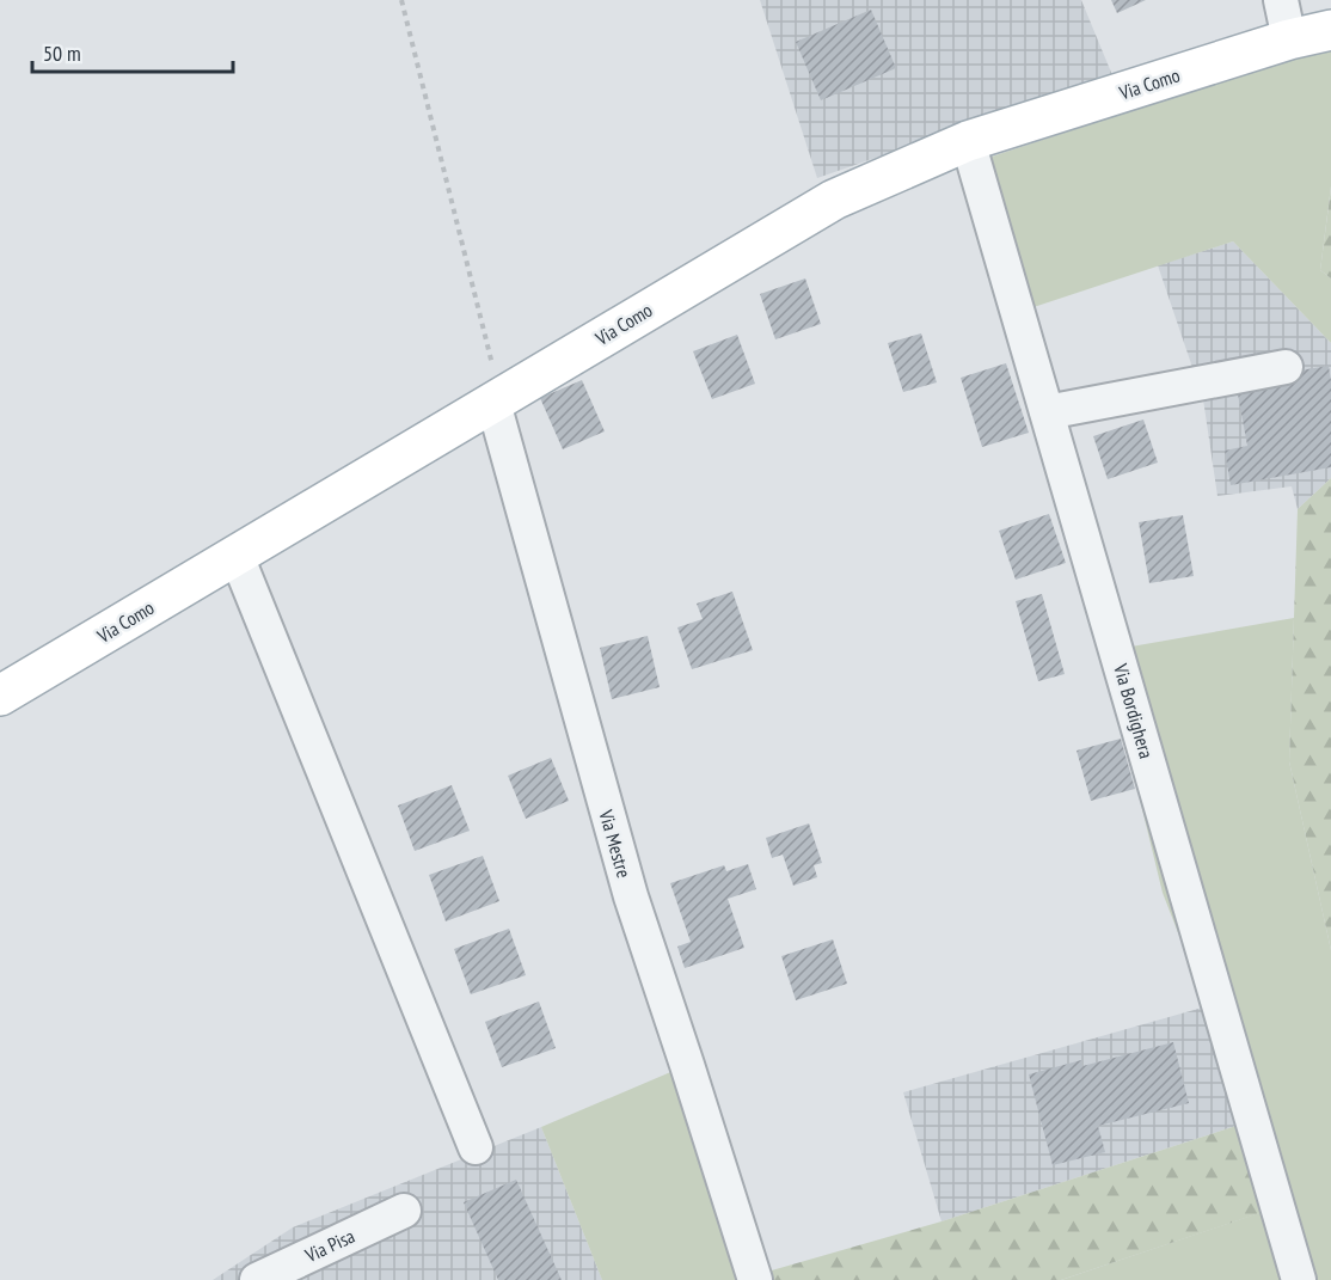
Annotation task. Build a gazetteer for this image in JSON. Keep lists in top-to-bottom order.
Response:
{
  "streets": {
    "main road": ["Via Como"],
    "street": ["Via Bordighera", "Via Mestre", "Via Pisa"]
  },
  "crossings": [
    ["Via Como", "Via Bordighera"],
    ["Via Como", "Via Mestre"]
  ],
  "scale_bar": "50 m"
}
